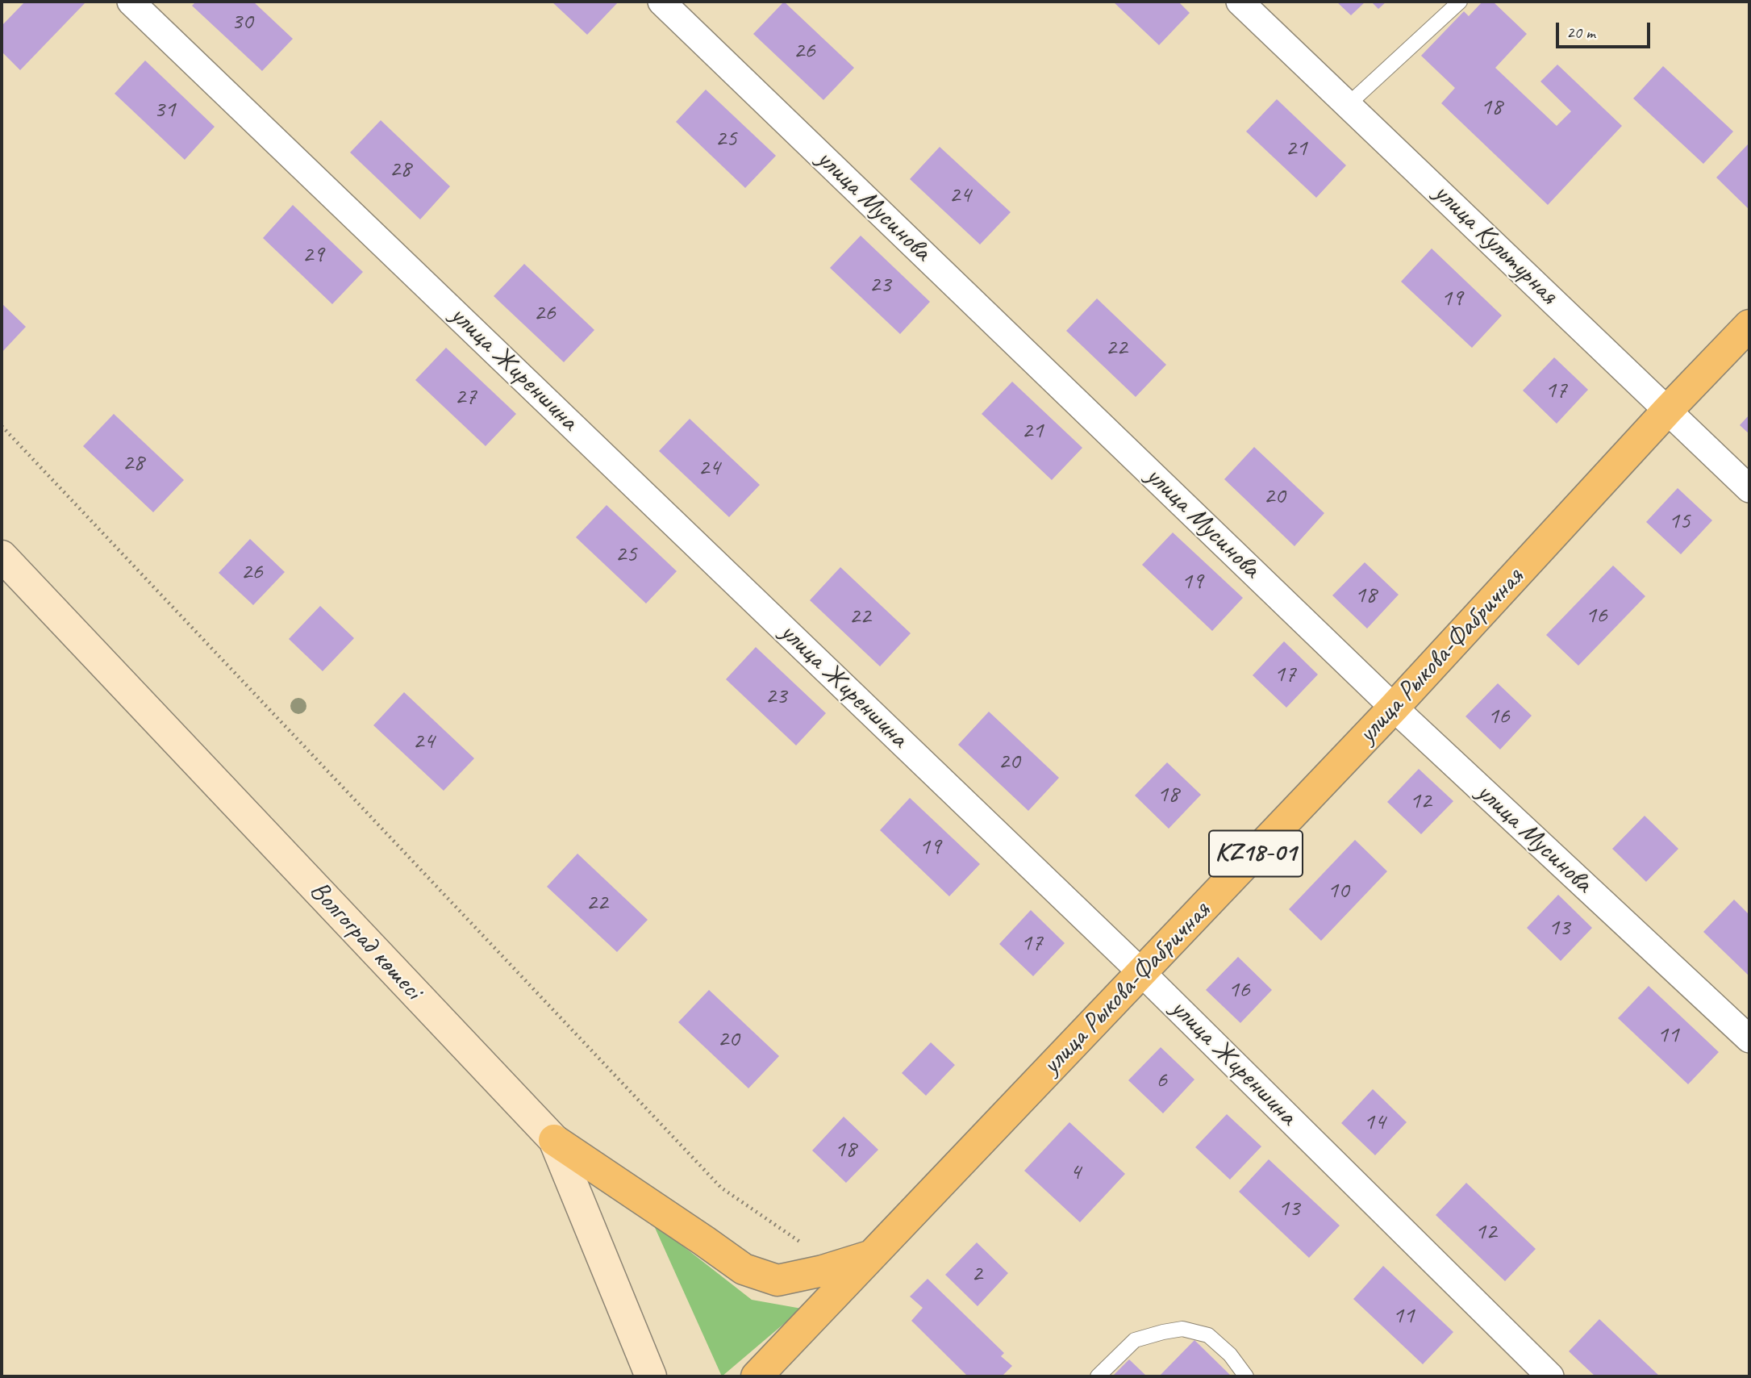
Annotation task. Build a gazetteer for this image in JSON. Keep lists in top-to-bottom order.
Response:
{
  "streets": {
    "main road": ["улица Рыкова-Фабричная", "KZ18-01", "Волгоград көшесі"],
    "street": ["улица Мусинова", "улица Культурная", "улица Жиреншина"]
  },
  "crossings": [
    ["улица Мусинова", "улица Рыкова-Фабричная"],
    ["улица Культурная", "улица Рыкова-Фабричная"],
    ["улица Жиреншина", "улица Рыкова-Фабричная"]
  ],
  "house_numbers": [
    "30",
    "26",
    "18",
    "31",
    "25",
    "21",
    "28",
    "24",
    "29",
    "23",
    "19",
    "26",
    "22",
    "17",
    "27",
    "21",
    "28",
    "24",
    "20",
    "15",
    "25",
    "26",
    "19",
    "18",
    "16",
    "22",
    "17",
    "23",
    "16",
    "24",
    "20",
    "18",
    "12",
    "19",
    "10",
    "22",
    "13",
    "17",
    "16",
    "11",
    "20",
    "6",
    "14",
    "18",
    "4",
    "13",
    "12",
    "2",
    "11"
  ],
  "scale_bar": "20 m"
}
